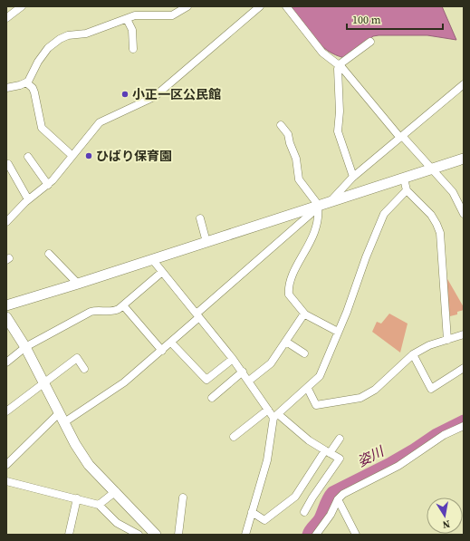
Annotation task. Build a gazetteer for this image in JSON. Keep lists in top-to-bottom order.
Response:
{
  "water": ["姿川"],
  "places": ["小正一区公民館", "ひばり保育園"],
  "scale_bar": "100 m",
  "north": "bottom"
}
